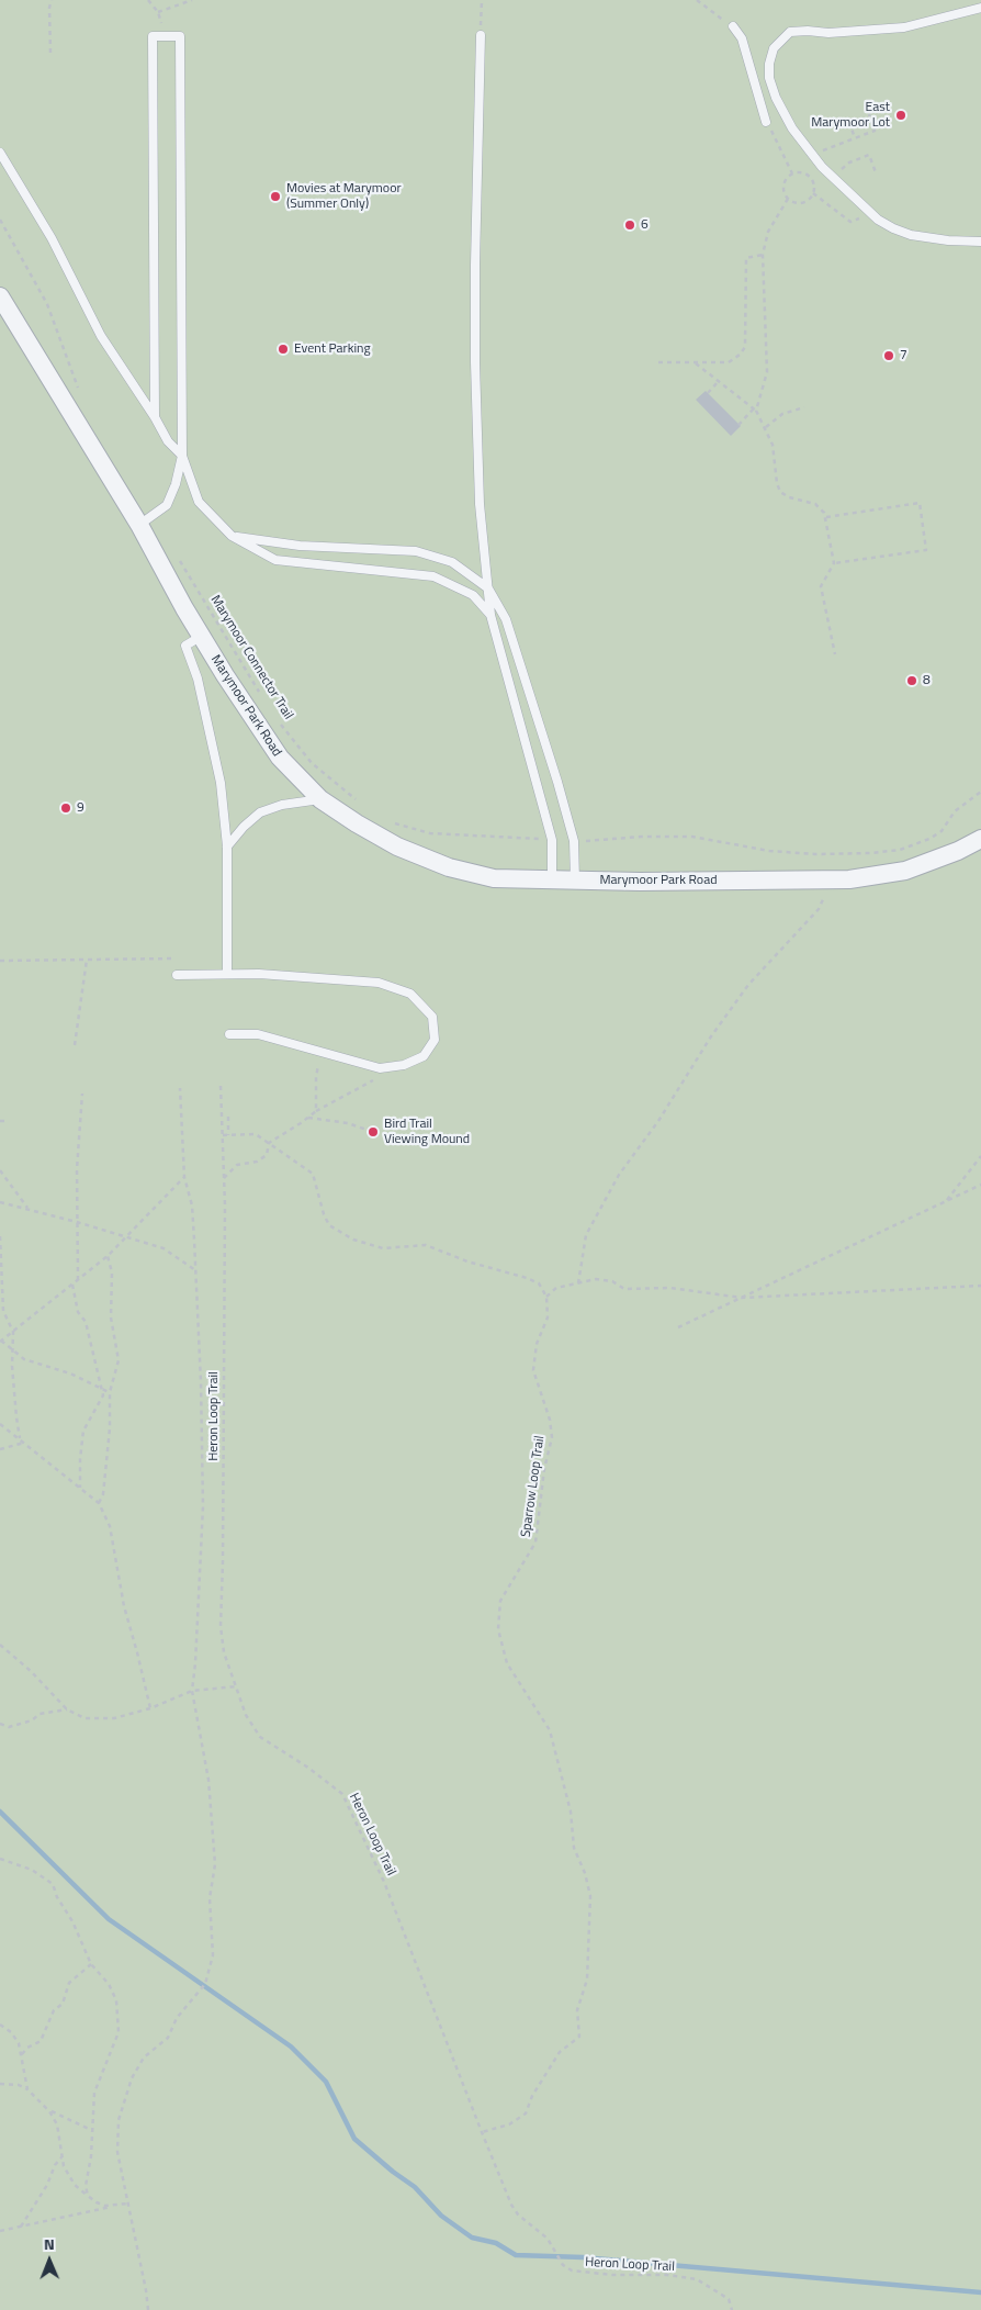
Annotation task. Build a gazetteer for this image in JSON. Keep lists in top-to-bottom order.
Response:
{
  "streets": {
    "street": ["Marymoor Park Road"],
    "path": ["Marymoor Connector Trail", "Heron Loop Trail", "Sparrow Loop Trail"]
  },
  "crossings": [
    ["Heron Loop Trail", "Sparrow Loop Trail"]
  ],
  "places": [
    "East Marymoor Lot",
    "Movies at Marymoor (Summer Only)",
    "6",
    "Event Parking",
    "7",
    "8",
    "9",
    "Bird Trail Viewing Mound"
  ],
  "north": "top"
}
